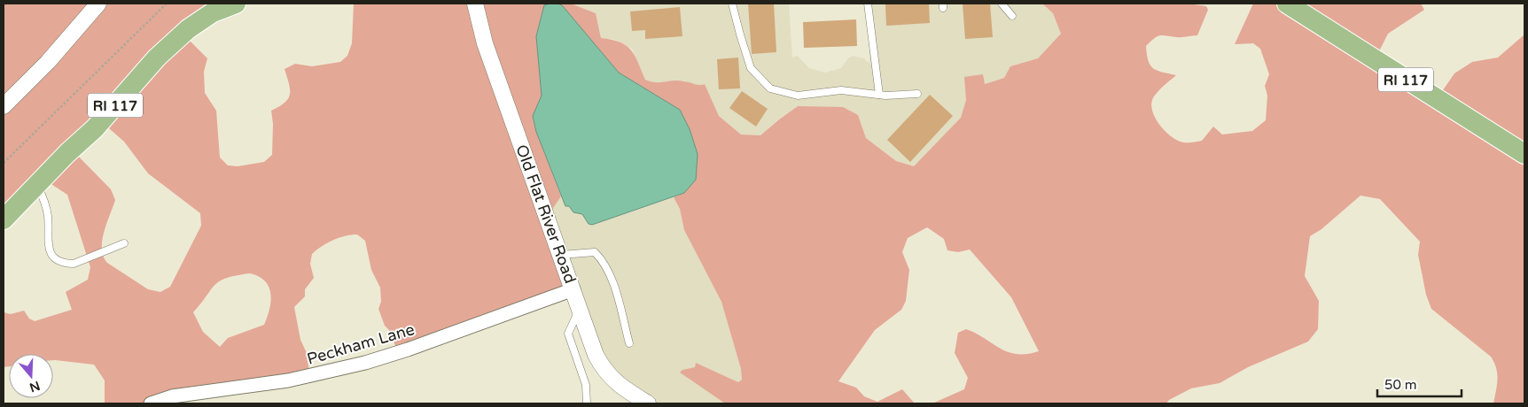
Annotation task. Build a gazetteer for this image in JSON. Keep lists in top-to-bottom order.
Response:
{
  "streets": {
    "main road": ["RI 117"],
    "street": ["Old Flat River Road", "Peckham Lane"]
  },
  "crossings": [
    ["Old Flat River Road", "Peckham Lane"]
  ],
  "scale_bar": "50 m",
  "north": "bottom"
}
